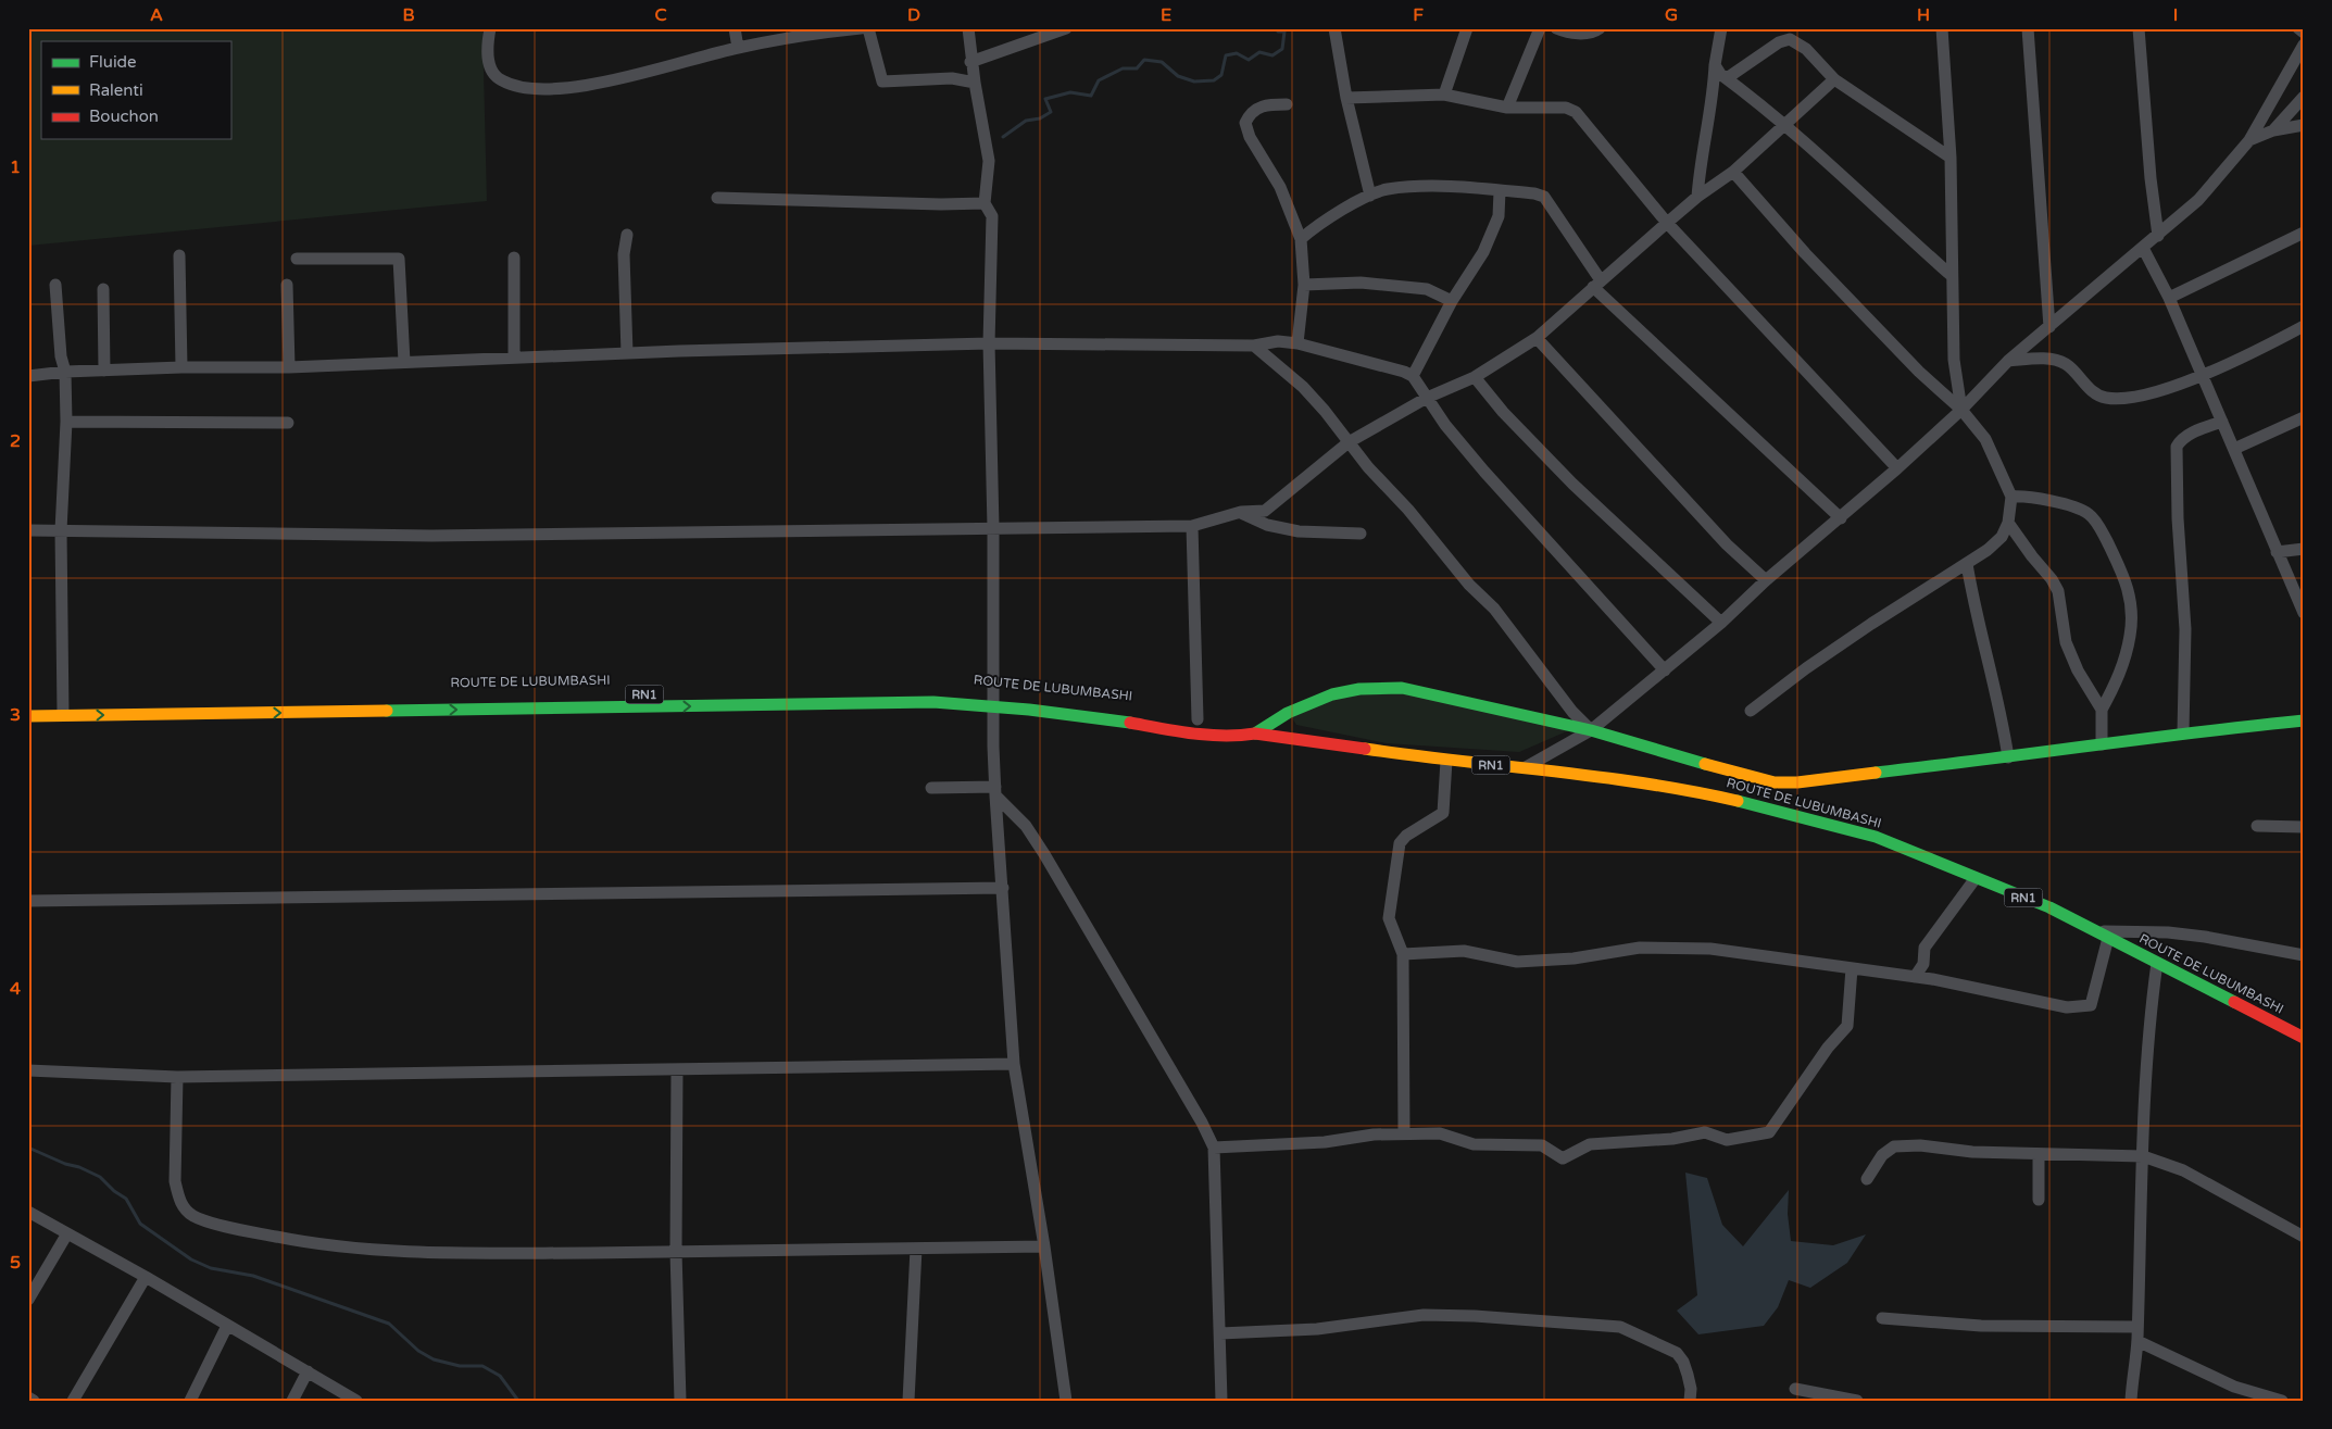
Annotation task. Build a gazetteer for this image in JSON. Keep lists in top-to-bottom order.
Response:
{
  "streets": {
    "main road": ["ROUTE DE LUBUMBASHI", "RN1"]
  },
  "legend": ["Fluide", "Ralenti", "Bouchon"],
  "grid": {
    "columns": [
      "A",
      "B",
      "C",
      "D",
      "E",
      "F",
      "G",
      "H",
      "I"
    ],
    "rows": [
      "1",
      "2",
      "3",
      "4",
      "5"
    ]
  }
}
